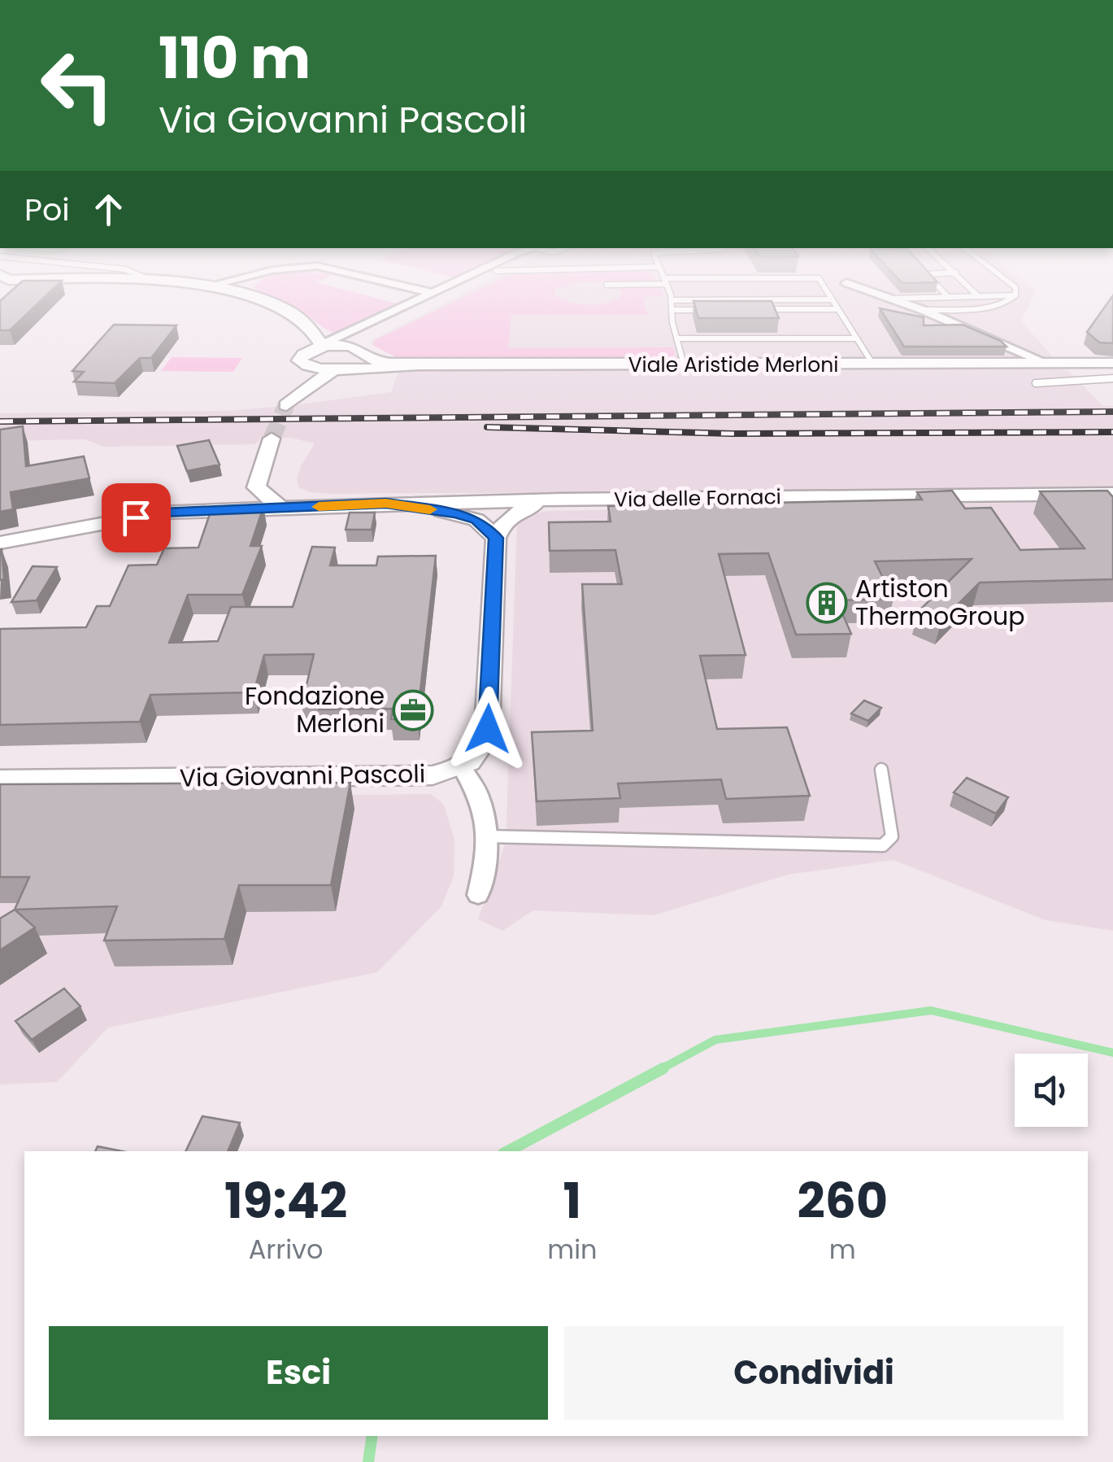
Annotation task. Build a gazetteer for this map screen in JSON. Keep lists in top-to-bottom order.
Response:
{
  "streets": {
    "main road": ["Viale Aristide Merloni", "Via delle Fornaci", "Via Giovanni Pascoli"]
  },
  "places": {
    "building": ["Artiston ThermoGroup"],
    "office": ["Fondazione Merloni"]
  },
  "page": {
    "turn": ["110 m", "Via Giovanni Pascoli"],
    "then": "Poi",
    "eta": [
      "19:42",
      "Arrivo",
      "1",
      "min",
      "260",
      "m"
    ],
    "buttons": ["Esci", "Condividi"]
  }
}
